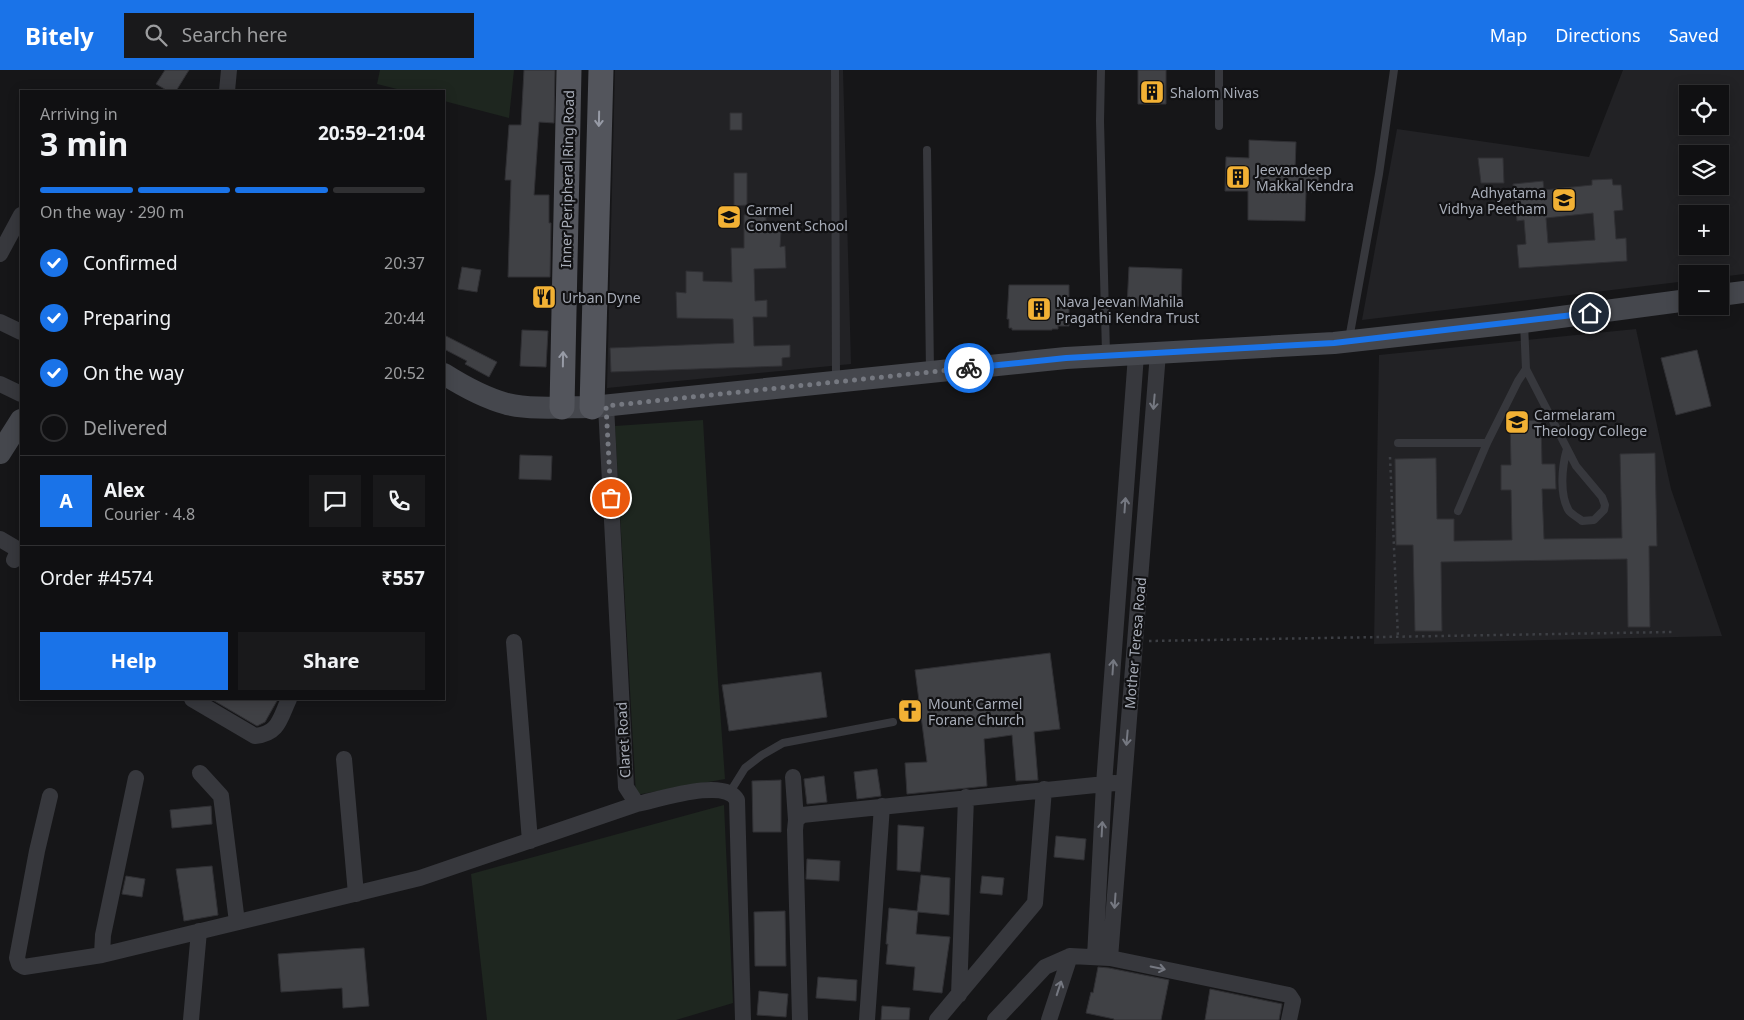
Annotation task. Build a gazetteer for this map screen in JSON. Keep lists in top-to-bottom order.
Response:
{
  "streets": {
    "main road": ["Inner Peripheral Ring Road"],
    "street": ["Mother Teresa Road", "Claret Road"]
  },
  "places": {
    "building": ["Shalom Nivas", "Jeevandeep Makkal Kendra", "Nava Jeevan Mahila Pragathi Kendra Trust"],
    "school or university": ["Adhyatama Vidhya Peetham", "Carmel Convent School", "Carmelaram Theology College"],
    "restaurant": ["Urban Dyne"],
    "church": ["Mount Carmel Forane Church"]
  },
  "page": {
    "header": "Bitely",
    "search": "Search here",
    "nav": ["Map", "Directions", "Saved"],
    "map_buttons": ["+", "−"],
    "heading": ["3 min", "Arriving in", "20:59–21:04"],
    "panel": [
      "Alex",
      "Courier · 4.8",
      "Order #4574",
      "₹557"
    ],
    "bar": "On the way · 290 m",
    "list": [
      ["Confirmed", "20:37"],
      ["Preparing", "20:44"],
      ["On the way", "20:52"],
      "Delivered"
    ],
    "round": "A",
    "buttons": ["Help", "Share"]
  }
}
